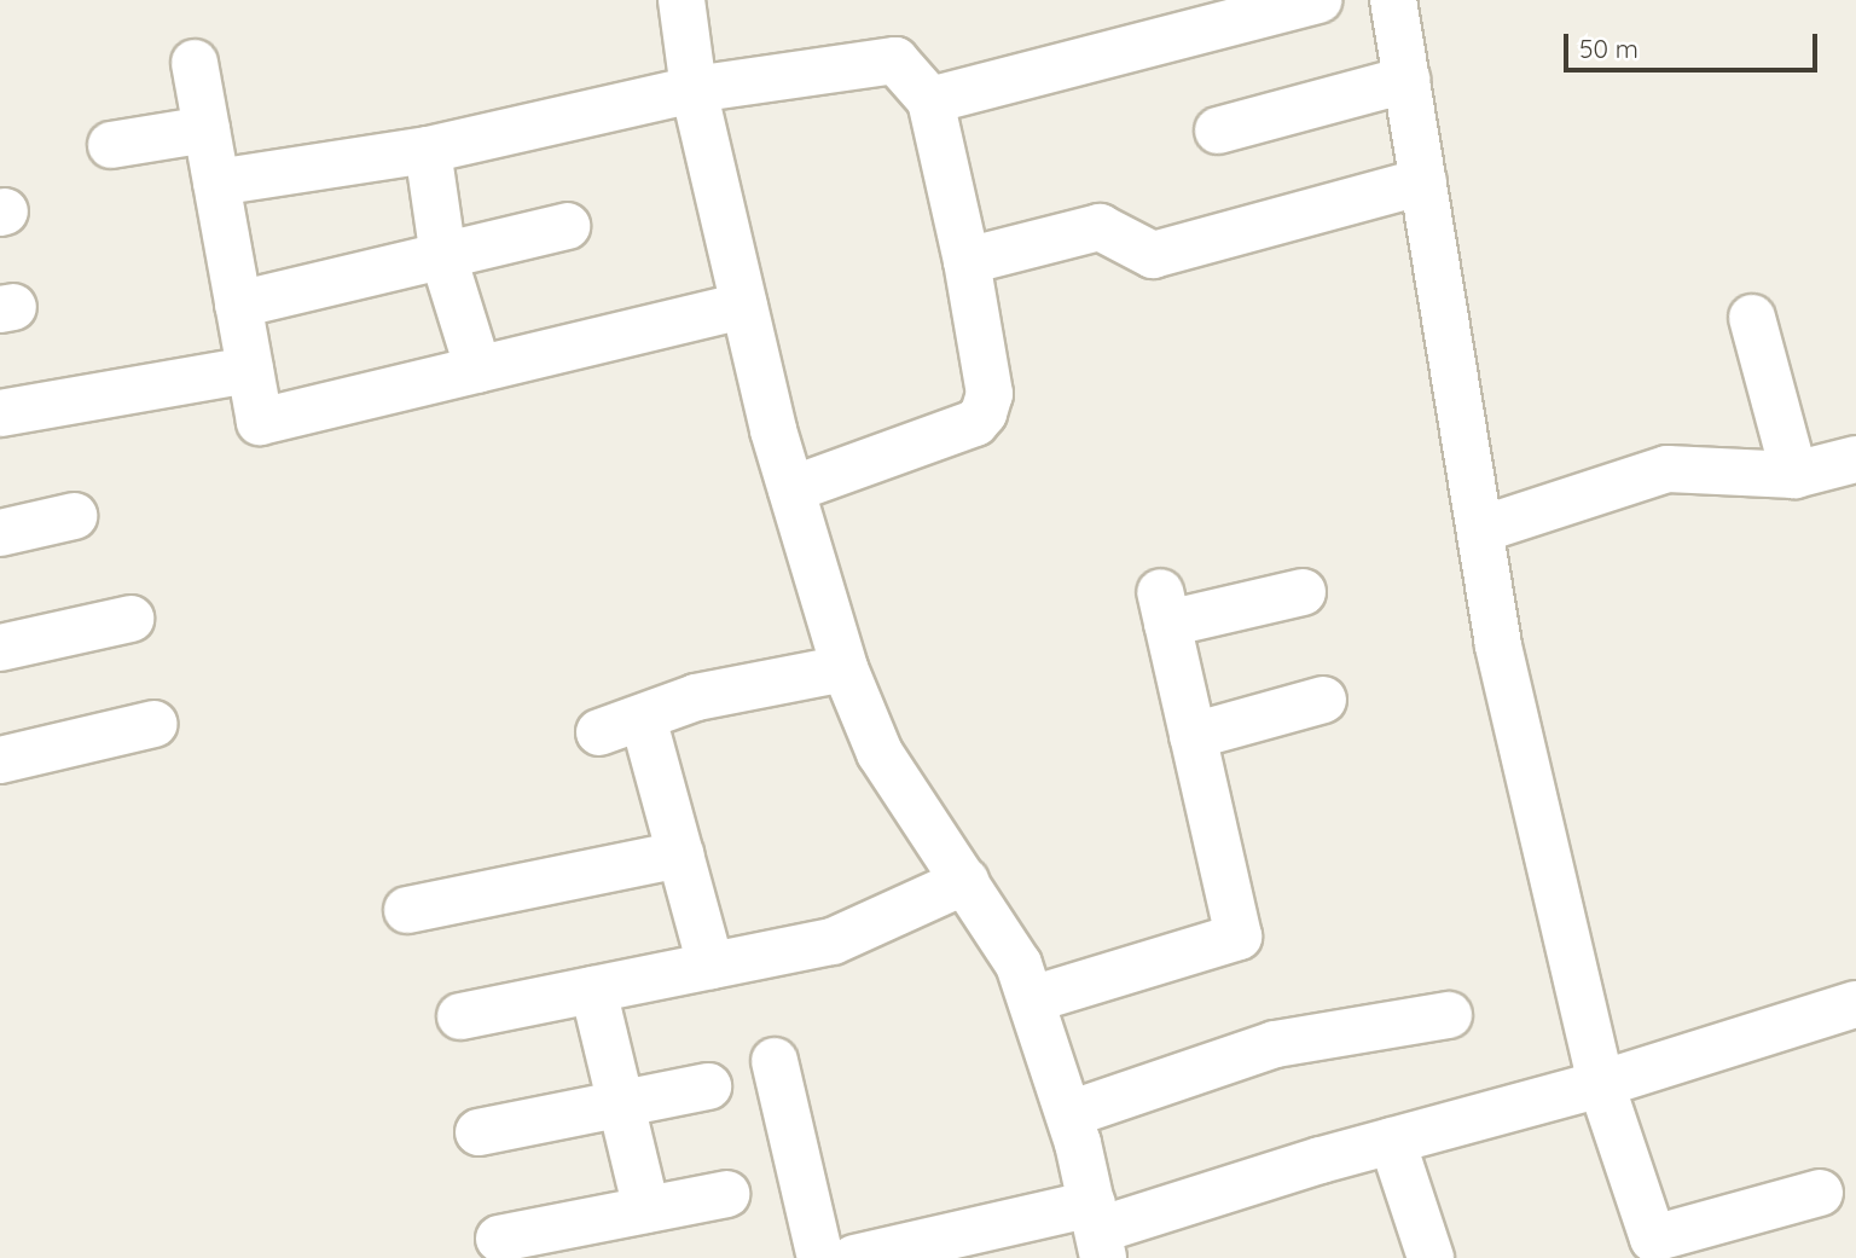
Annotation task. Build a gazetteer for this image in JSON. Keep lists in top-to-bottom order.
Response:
{
  "scale_bar": "50 m"
}
